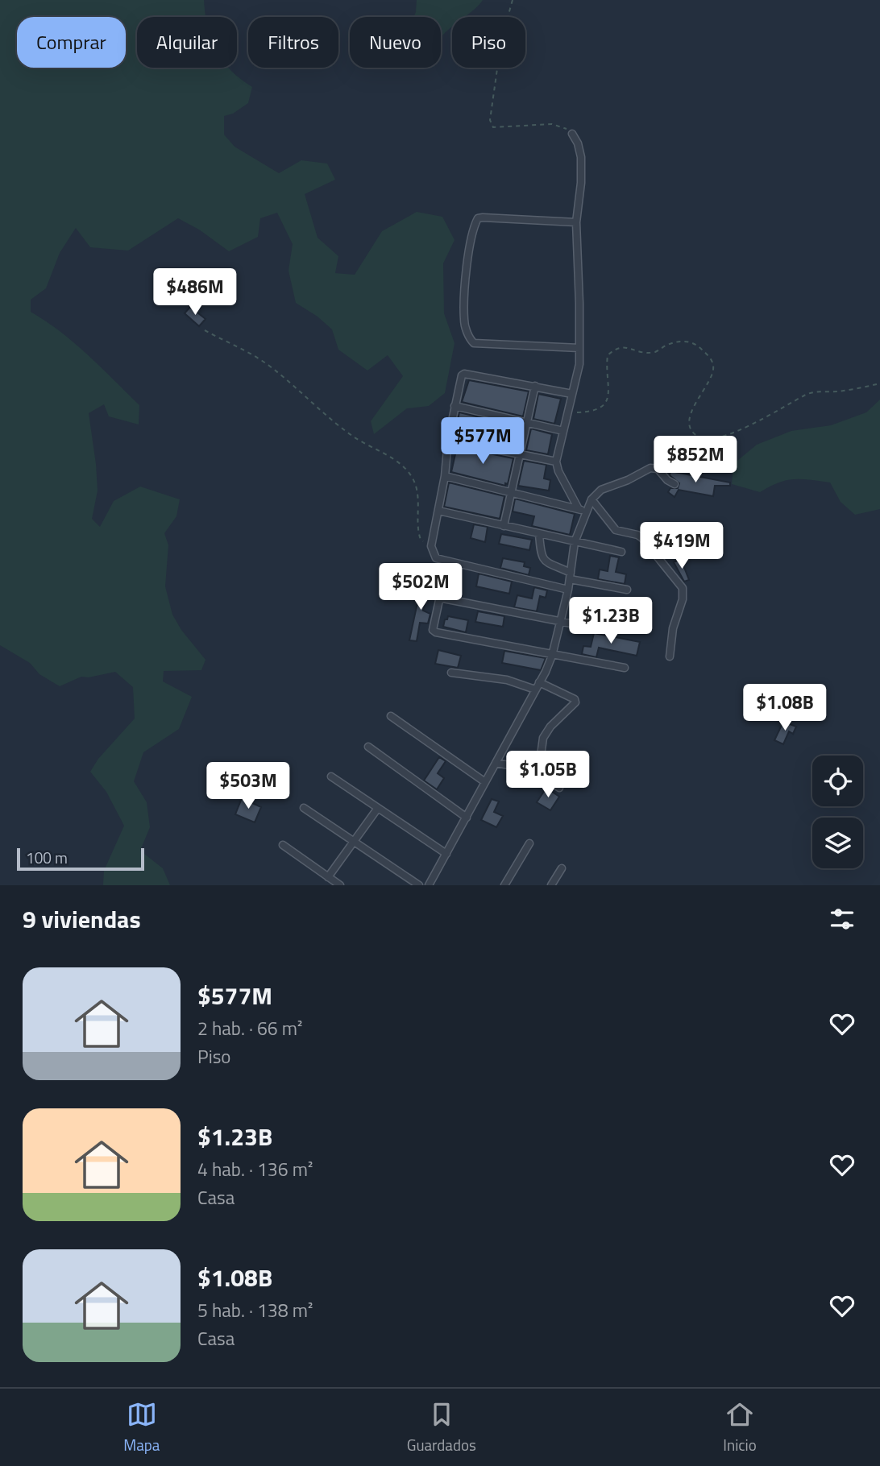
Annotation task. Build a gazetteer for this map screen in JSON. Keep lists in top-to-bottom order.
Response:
{
  "scale_bar": "100 m",
  "page": {
    "chip": [
      "Comprar",
      "Alquilar",
      "Filtros",
      "Nuevo",
      "Piso"
    ],
    "price": [
      "$486M",
      "$577M",
      "$852M",
      "$419M",
      "$502M",
      "$1.23B",
      "$1.08B",
      "$1.05B",
      "$503M"
    ],
    "scale": "100 m",
    "heading": "9 viviendas",
    "list": [
      {
        "name": "$577M",
        "note": "2 hab. · 66 m² · Piso"
      },
      {
        "name": "$1.23B",
        "note": "4 hab. · 136 m² · Casa"
      },
      {
        "name": "$1.08B",
        "note": "5 hab. · 138 m² · Casa"
      }
    ],
    "tabs": ["Mapa", "Guardados", "Inicio"]
  }
}
